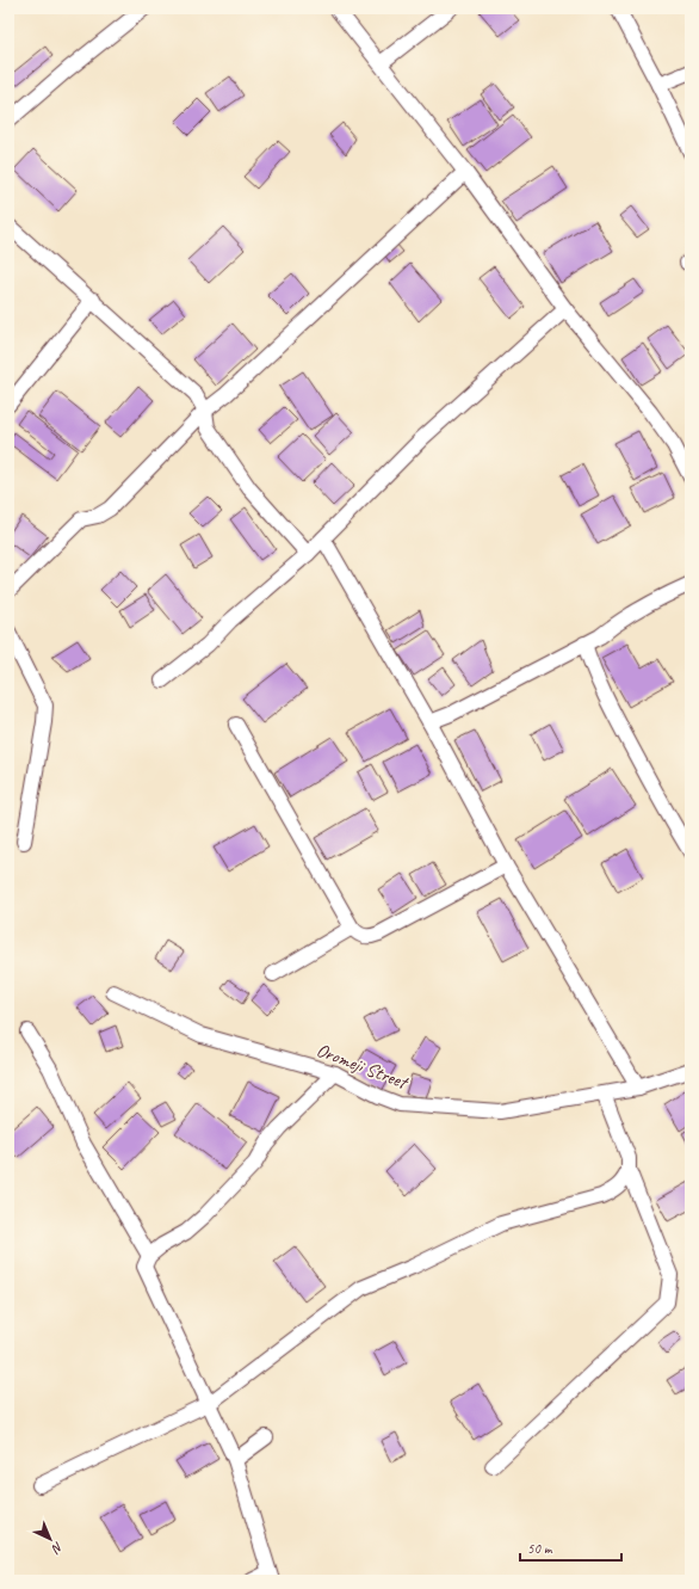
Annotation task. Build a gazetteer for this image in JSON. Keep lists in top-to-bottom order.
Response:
{
  "streets": {
    "street": ["Oromeji Street"]
  },
  "scale_bar": "50 m",
  "north": "bottom right"
}
